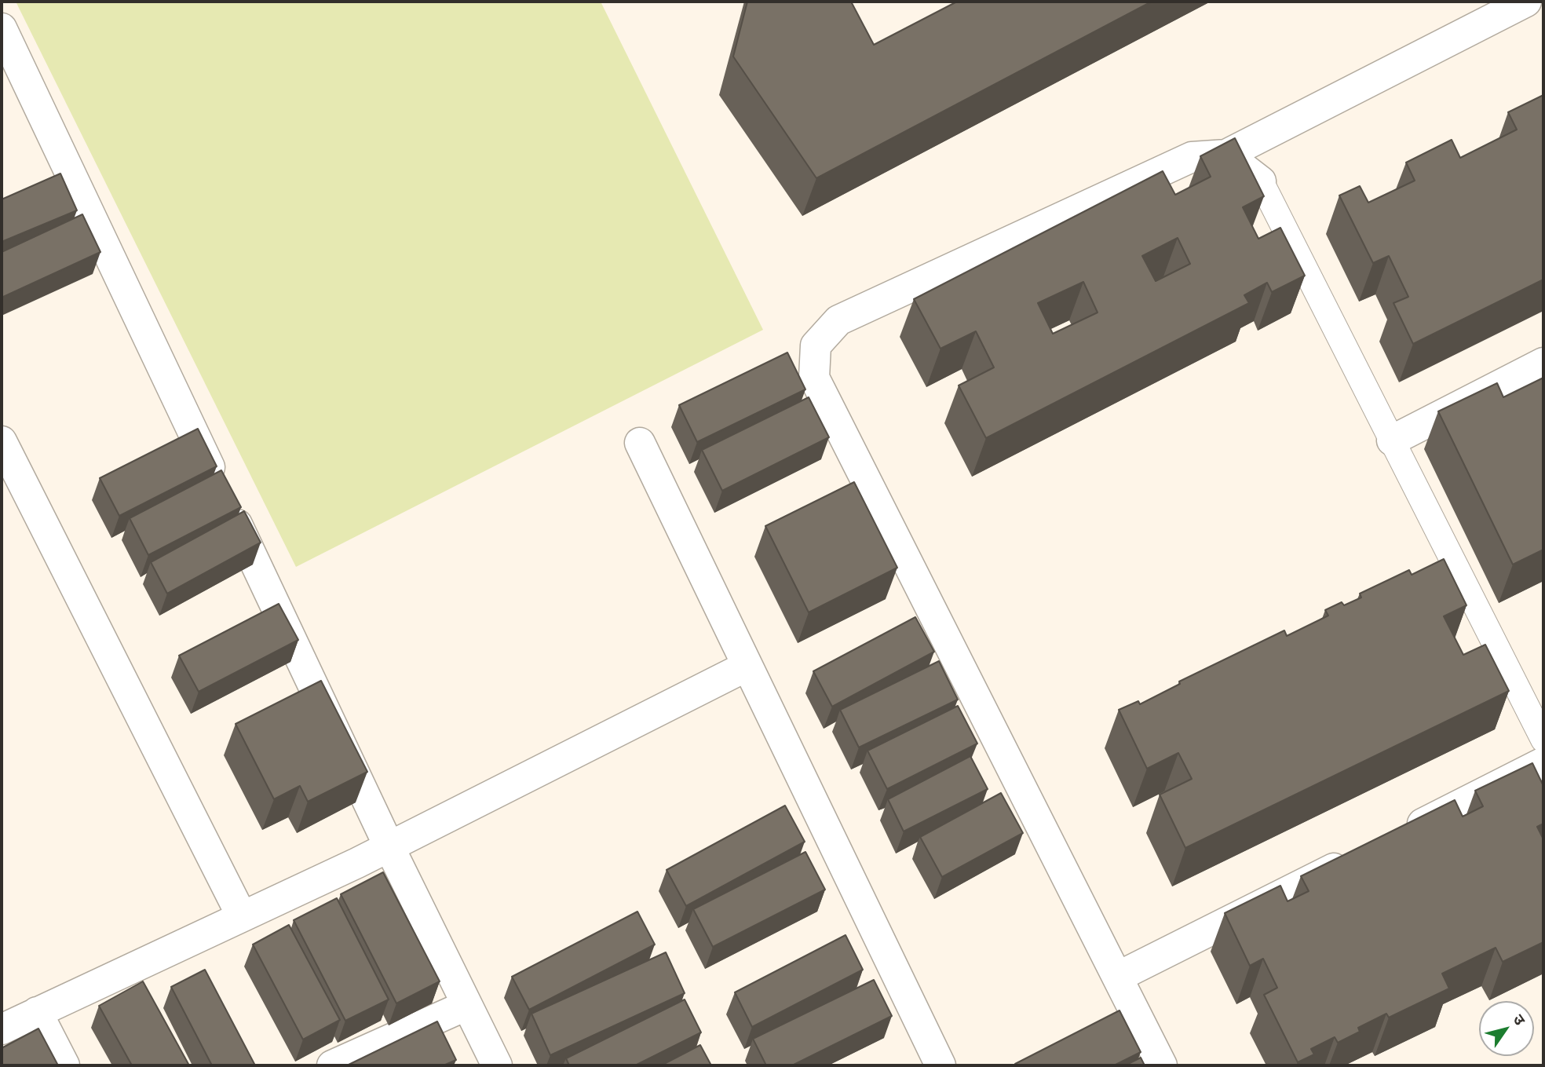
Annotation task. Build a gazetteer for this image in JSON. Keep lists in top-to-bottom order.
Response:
{
  "north": "top right"
}
